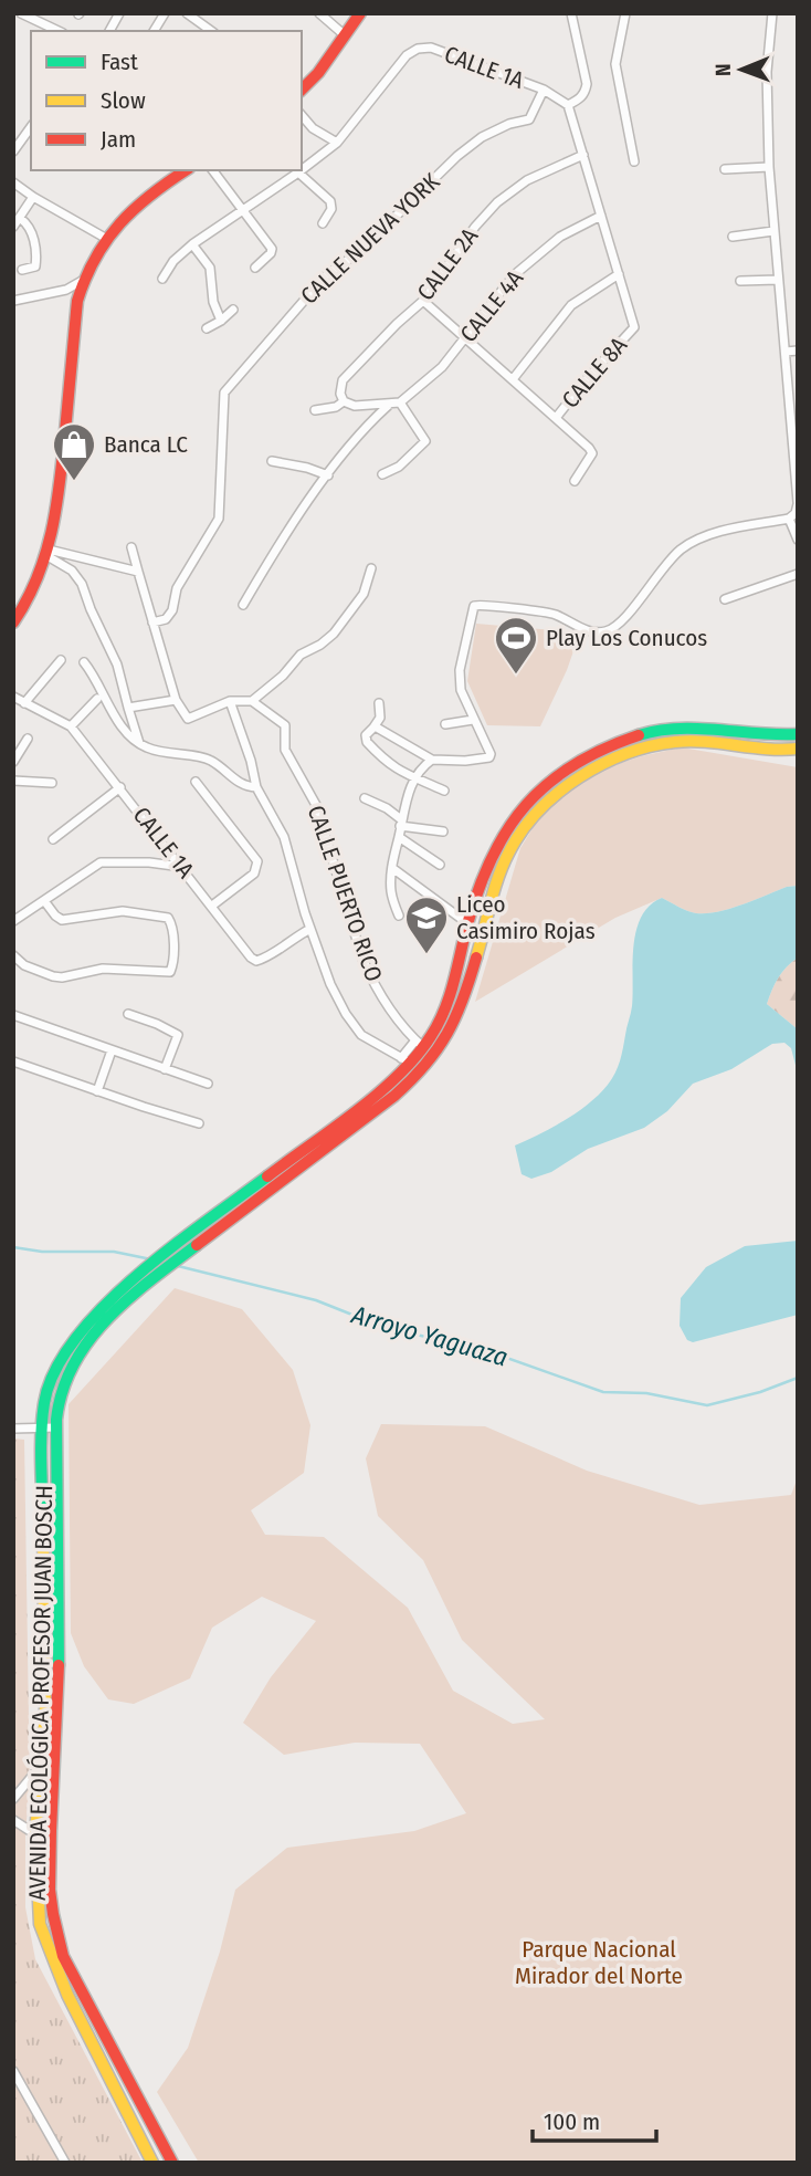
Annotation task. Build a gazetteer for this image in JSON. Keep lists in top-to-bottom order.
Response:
{
  "streets": {
    "street": [
      "CALLE 1A",
      "CALLE NUEVA YORK",
      "CALLE 2A",
      "CALLE 4A",
      "CALLE 8A",
      "CALLE PUERTO RICO",
      "AVENIDA ECOLÓGICA PROFESOR JUAN BOSCH"
    ]
  },
  "crossings": [
    ["CALLE 1A", "CALLE NUEVA YORK"],
    ["CALLE 2A", "CALLE 4A"],
    ["CALLE PUERTO RICO", "AVENIDA ECOLÓGICA PROFESOR JUAN BOSCH"]
  ],
  "water": ["Arroyo Yaguaza"],
  "parks": ["Parque Nacional Mirador del Norte"],
  "places": {
    "shop": ["Banca LC"],
    "sports": ["Play Los Conucos"],
    "school or university": ["Liceo Casimiro Rojas"]
  },
  "legend": ["Fast", "Slow", "Jam"],
  "scale_bar": "100 m",
  "north": "left"
}
